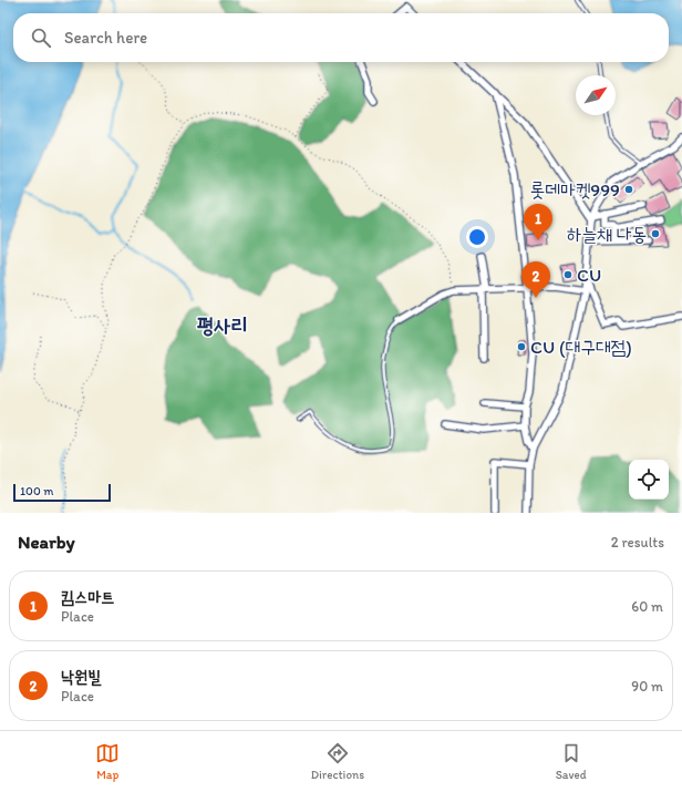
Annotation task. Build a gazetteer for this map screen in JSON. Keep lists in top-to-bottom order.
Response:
{
  "districts": ["평사리"],
  "places": [
    "롯데마켓999",
    "하늘채 나동",
    "CU",
    "CU (대구대점)"
  ],
  "scale_bar": "100 m",
  "north": "top right",
  "page": {
    "search": "Search here",
    "pins": ["1", "2"],
    "scale": "100 m",
    "heading": ["Nearby", "2 results"],
    "list": [
      {
        "mark": "1",
        "name": "킴스마트",
        "note": "Place",
        "value": "60 m"
      },
      {
        "mark": "2",
        "name": "낙원빌",
        "note": "Place",
        "value": "90 m"
      }
    ],
    "nav": ["Map", "Directions", "Saved"]
  }
}
